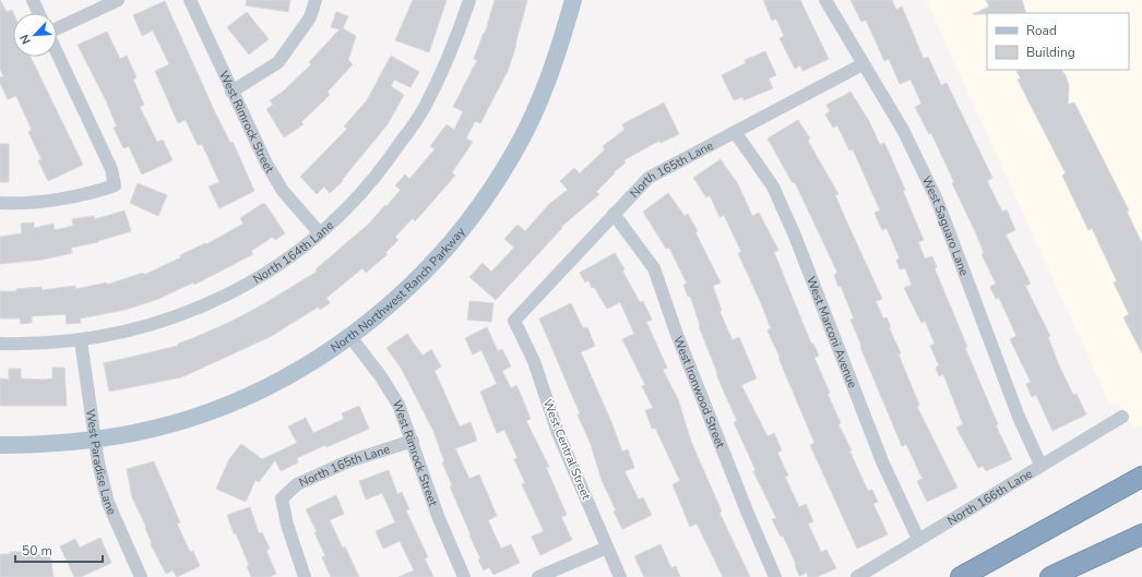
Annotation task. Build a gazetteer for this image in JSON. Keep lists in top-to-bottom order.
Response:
{
  "streets": {
    "main road": ["North Northwest Ranch Parkway"],
    "street": [
      "West Rimrock Street",
      "North 165th Lane",
      "West Saguaro Lane",
      "North 164th Lane",
      "West Marconi Avenue",
      "West Ironwood Street",
      "West Central Street",
      "West Paradise Lane",
      "North 166th Lane"
    ]
  },
  "crossings": [
    ["West Rimrock Street", "North 165th Lane"],
    ["West Rimrock Street", "North 164th Lane"],
    ["West Rimrock Street", "North Northwest Ranch Parkway"],
    ["North 165th Lane", "West Saguaro Lane"],
    ["North 165th Lane", "West Marconi Avenue"],
    ["North 165th Lane", "West Ironwood Street"],
    ["North 165th Lane", "West Central Street"],
    ["West Saguaro Lane", "North 166th Lane"],
    ["North 164th Lane", "West Paradise Lane"],
    ["North Northwest Ranch Parkway", "West Paradise Lane"],
    ["West Marconi Avenue", "North 166th Lane"]
  ],
  "legend": ["Road", "Building"],
  "scale_bar": "50 m",
  "north": "bottom left"
}
